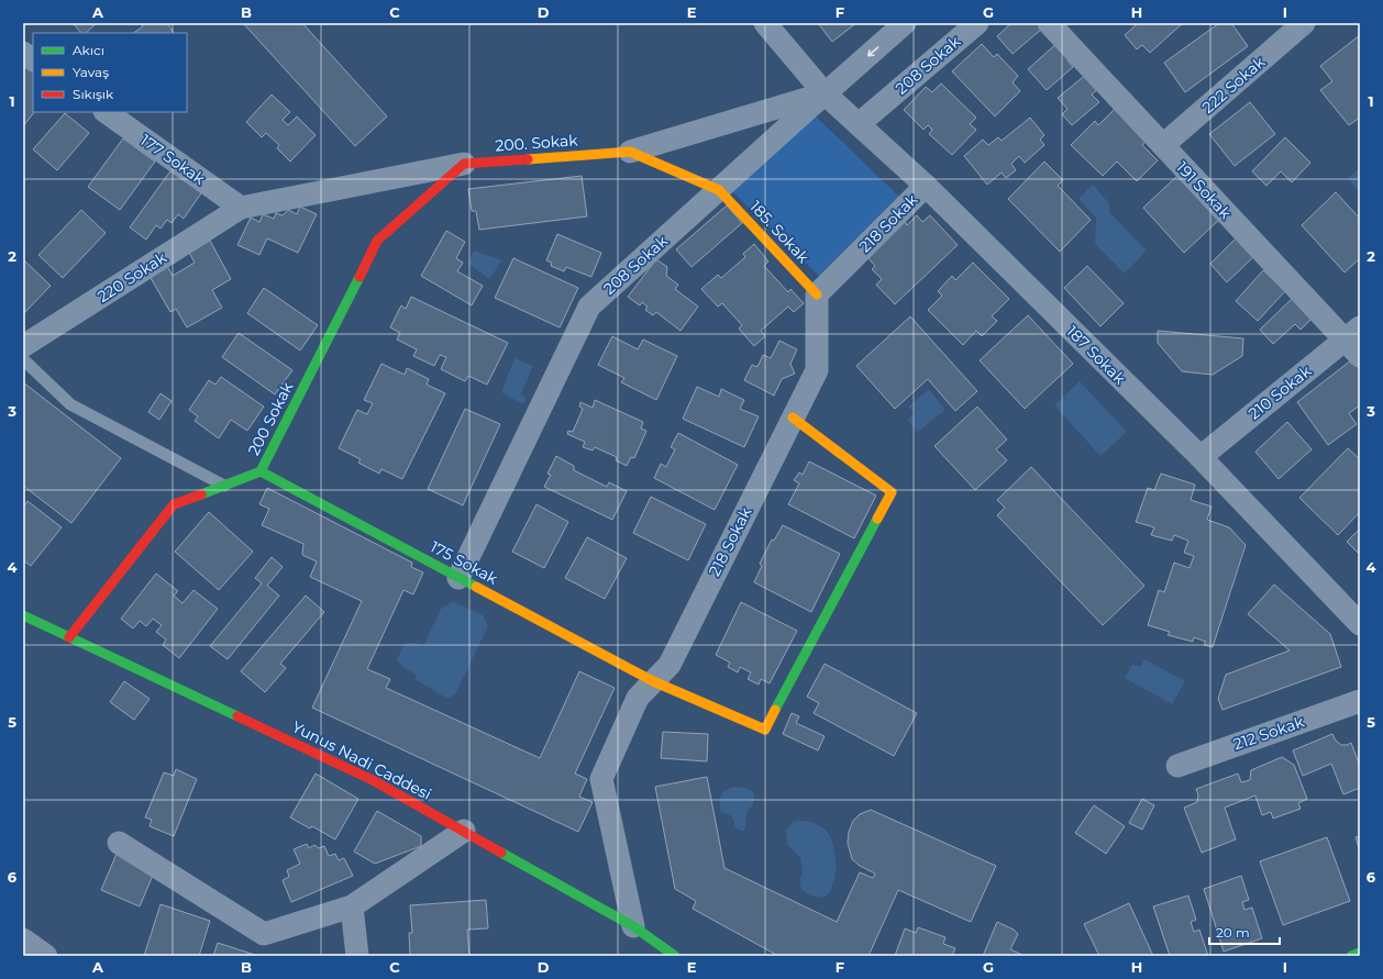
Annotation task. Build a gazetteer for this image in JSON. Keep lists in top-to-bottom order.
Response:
{
  "streets": {
    "street": [
      "208 Sokak",
      "222 Sokak",
      "200. Sokak",
      "177 Sokak",
      "191 Sokak",
      "218 Sokak",
      "185. Sokak",
      "220 Sokak",
      "187 Sokak",
      "210 Sokak",
      "200 Sokak",
      "175 Sokak",
      "212 Sokak",
      "Yunus Nadi Caddesi"
    ]
  },
  "crossings": [
    ["208 Sokak", "200. Sokak"],
    ["208 Sokak", "185. Sokak"],
    ["208 Sokak", "187 Sokak"],
    ["208 Sokak", "175 Sokak"],
    ["222 Sokak", "191 Sokak"],
    ["200. Sokak", "185. Sokak"],
    ["200. Sokak", "200 Sokak"],
    ["177 Sokak", "220 Sokak"],
    ["191 Sokak", "210 Sokak"],
    ["218 Sokak", "185. Sokak"],
    ["218 Sokak", "187 Sokak"],
    ["218 Sokak", "175 Sokak"],
    ["218 Sokak", "Yunus Nadi Caddesi"],
    ["187 Sokak", "210 Sokak"],
    ["200 Sokak", "175 Sokak"],
    ["200 Sokak", "Yunus Nadi Caddesi"]
  ],
  "legend": ["Akıcı", "Yavaş", "Sıkışık"],
  "scale_bar": "20 m",
  "grid": {
    "columns": [
      "A",
      "B",
      "C",
      "D",
      "E",
      "F",
      "G",
      "H",
      "I"
    ],
    "rows": [
      "1",
      "2",
      "3",
      "4",
      "5",
      "6"
    ]
  }
}
